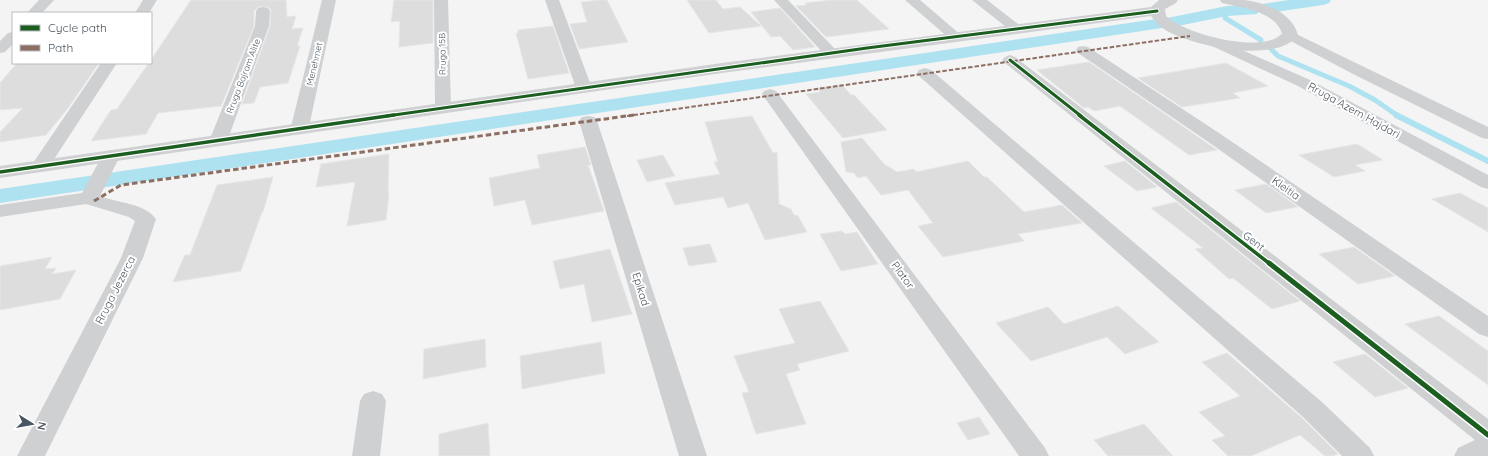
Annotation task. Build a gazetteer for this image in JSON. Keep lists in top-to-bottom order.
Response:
{
  "streets": {
    "street": [
      "Rruga 15B",
      "Menehmet",
      "Rruga Bajram Alite",
      "Rruga Azem Hajdari",
      "Kleitia",
      "Gent",
      "Plator",
      "Epikad",
      "Rruga Jezerca"
    ]
  },
  "legend": ["Cycle path", "Path"],
  "north": "right"
}
